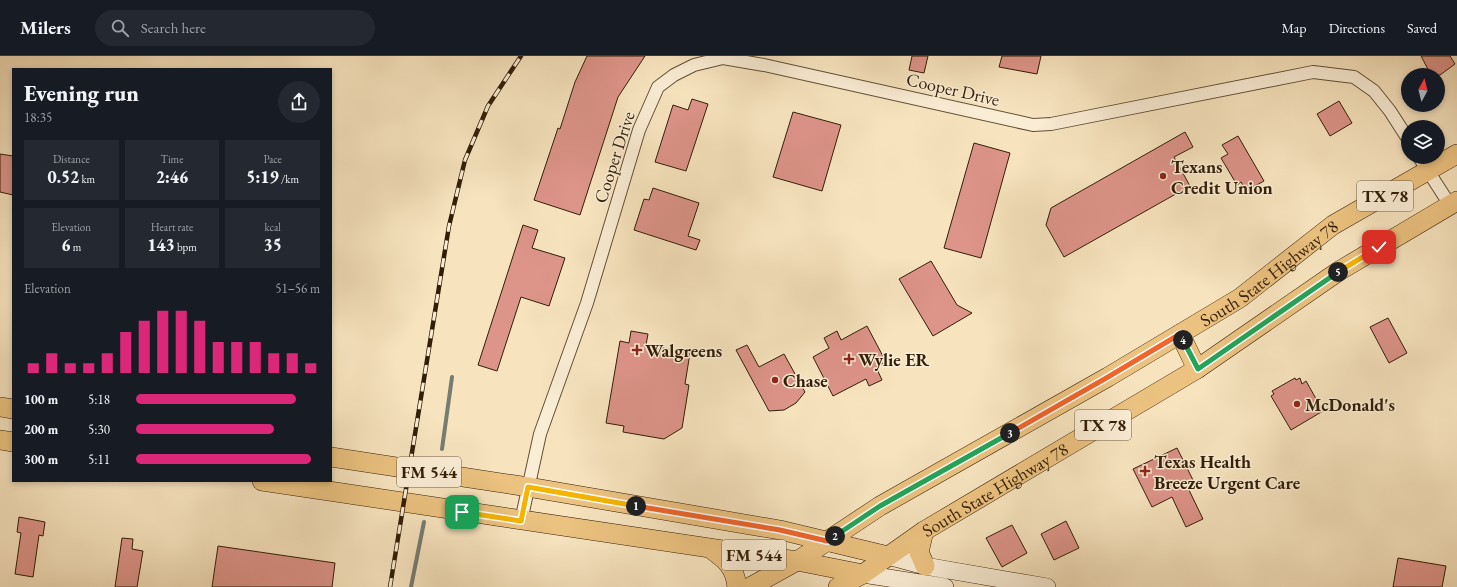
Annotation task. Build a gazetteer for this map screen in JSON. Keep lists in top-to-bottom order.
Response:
{
  "streets": {
    "main road": ["TX 78", "South State Highway 78", "FM 544"],
    "street": ["Cooper Drive"]
  },
  "crossings": [
    ["Cooper Drive", "FM 544"],
    ["South State Highway 78", "FM 544"]
  ],
  "places": {
    "other": ["Texans Credit Union", "Chase", "McDonald's"],
    "health": ["Walgreens", "Wylie ER", "Texas Health Breeze Urgent Care"]
  },
  "north": "top",
  "page": {
    "header": "Milers",
    "search": "Search here",
    "nav": ["Map", "Directions", "Saved"],
    "heading": ["Evening run", "18:35"],
    "stats": [
      ["Distance", "0.52 km"],
      ["Time", "2:46"],
      ["Pace", "5:19 /km"],
      ["Elevation", "6 m"],
      ["Heart rate", "143 bpm"],
      ["kcal", "35"]
    ],
    "pins": [
      "5",
      "4",
      "3",
      "1",
      "2"
    ],
    "chart": ["Elevation", "51–56 m"],
    "list": [
      {
        "name": "100 m",
        "note": "5:18"
      },
      {
        "name": "200 m",
        "note": "5:30"
      },
      {
        "name": "300 m",
        "note": "5:11"
      }
    ]
  }
}
